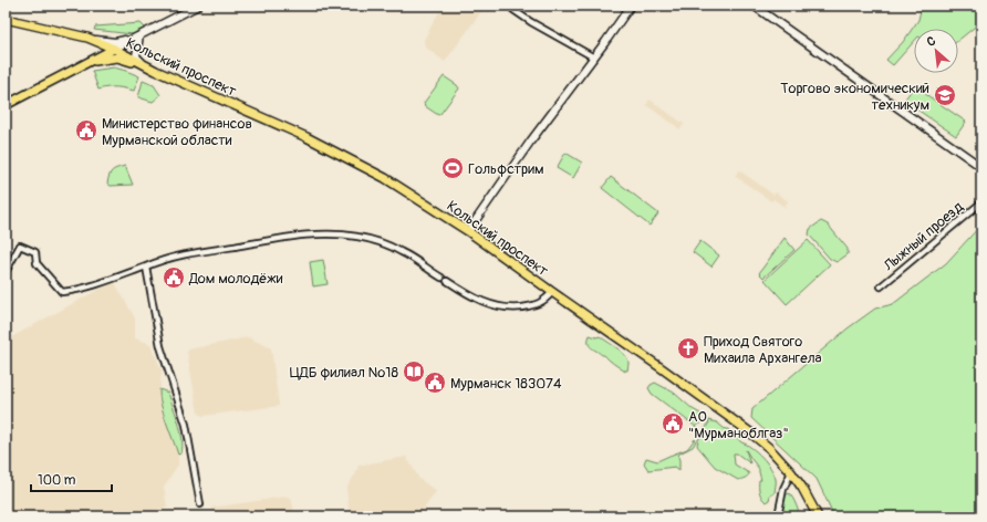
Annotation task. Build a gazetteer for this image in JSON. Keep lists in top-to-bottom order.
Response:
{
  "streets": {
    "main road": ["Кольский проспект"],
    "street": ["Лыжный проезд"]
  },
  "places": {
    "school or university": ["Торгово экономический техникум"],
    "public building": [
      "Министерство финансов Мурманской области",
      "Дом молодёжи",
      "Мурманск 183074",
      "AO \"Мурманоблгаз\""
    ],
    "sports": ["Гольфстрим"],
    "church": ["Приход Святого Михаила Архангела"],
    "library": ["ЦДБ филиал №18"]
  },
  "scale_bar": "100 m",
  "north": "top left"
}
